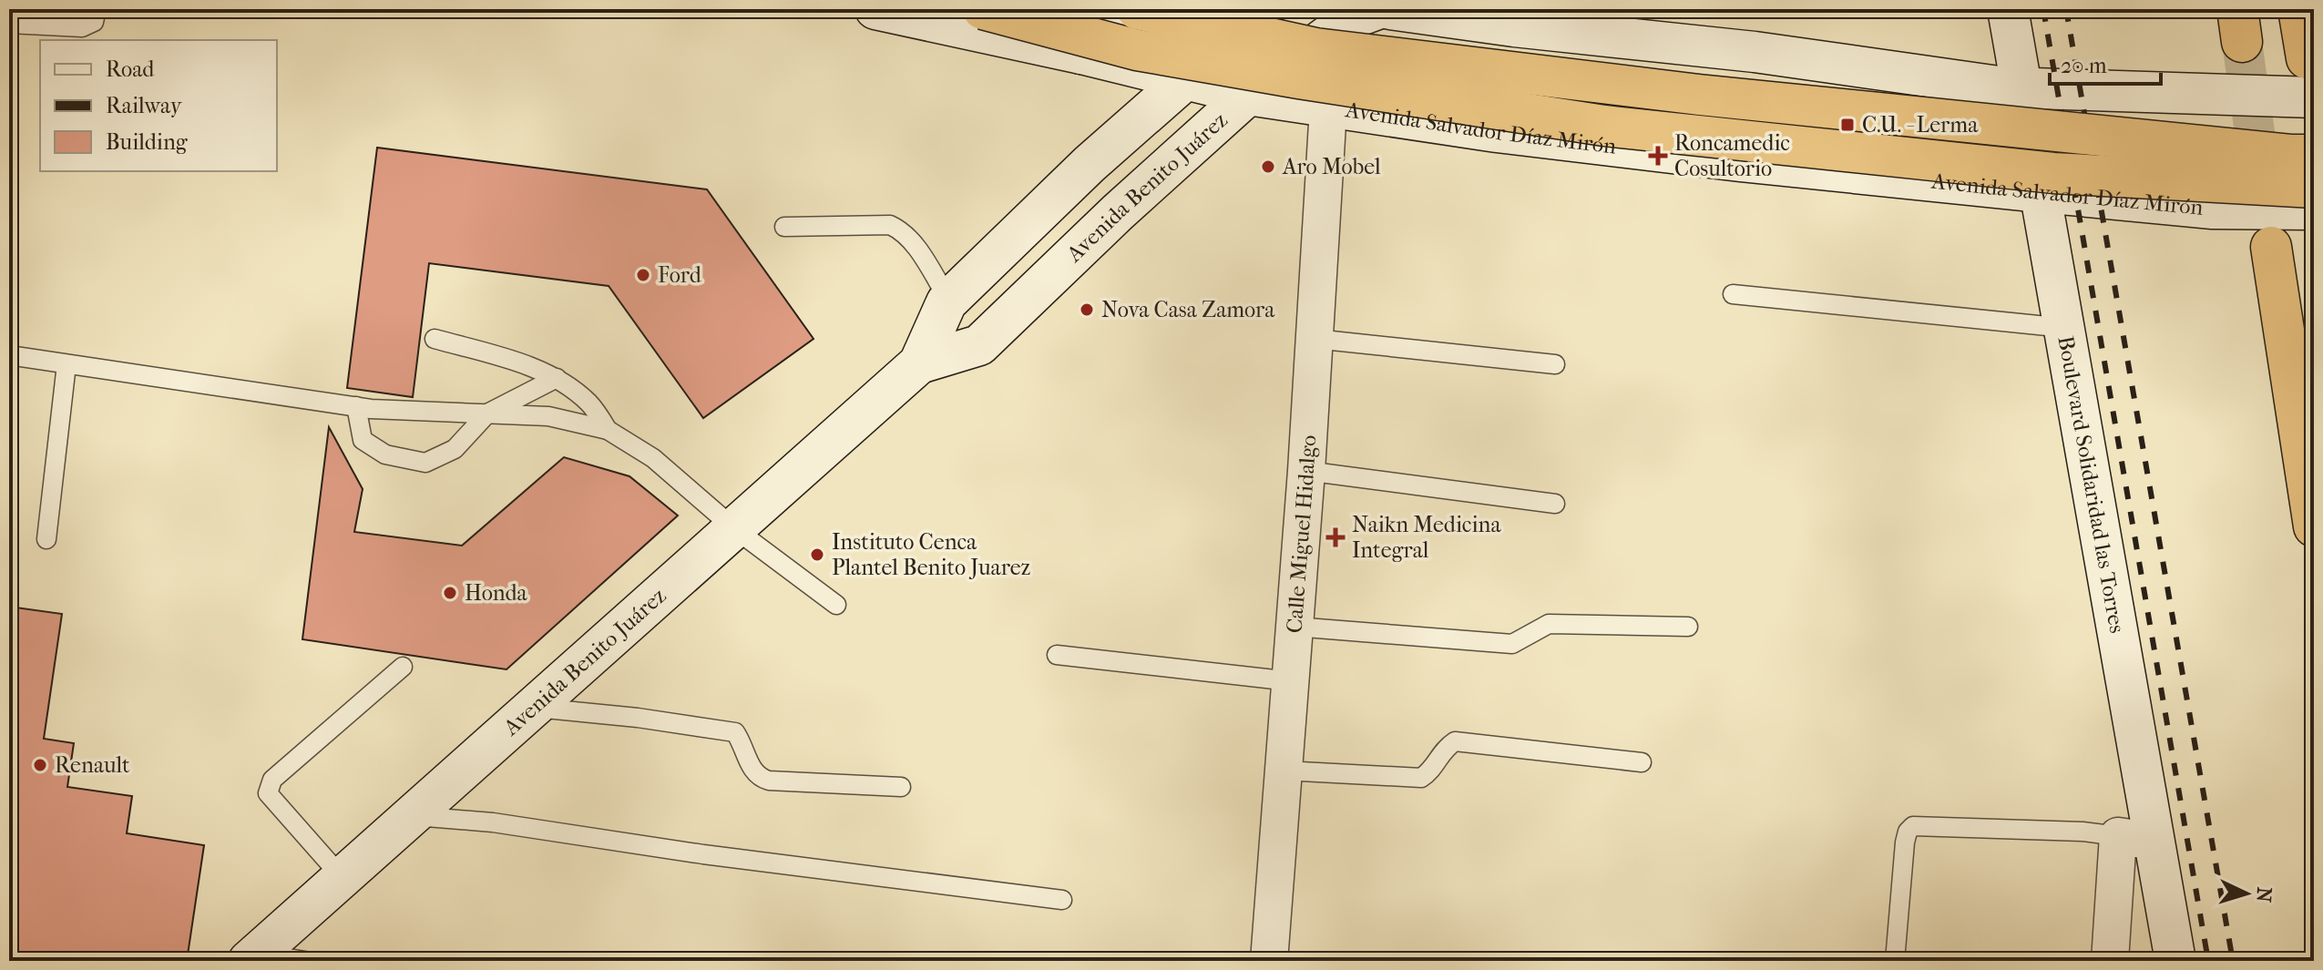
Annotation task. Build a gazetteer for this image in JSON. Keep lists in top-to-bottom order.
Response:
{
  "streets": {
    "main road": ["Avenida Salvador Díaz Mirón", "Avenida Benito Juárez", "Boulevard Solidaridad las Torres"],
    "street": ["Calle Miguel Hidalgo"]
  },
  "crossings": [
    ["Avenida Salvador Díaz Mirón", "Avenida Benito Juárez"],
    ["Avenida Salvador Díaz Mirón", "Boulevard Solidaridad las Torres"],
    ["Avenida Salvador Díaz Mirón", "Calle Miguel Hidalgo"]
  ],
  "places": {
    "transit": ["C.U. - Lerma"],
    "health": ["Roncamedic Cosultorio", "Naikn Medicina Integral"],
    "other": [
      "Aro Mobel",
      "Ford",
      "Nova Casa Zamora",
      "Instituto Cenca Plantel Benito Juarez",
      "Honda",
      "Renault"
    ]
  },
  "legend": ["Road", "Railway", "Building"],
  "scale_bar": "20 m",
  "north": "right"
}
